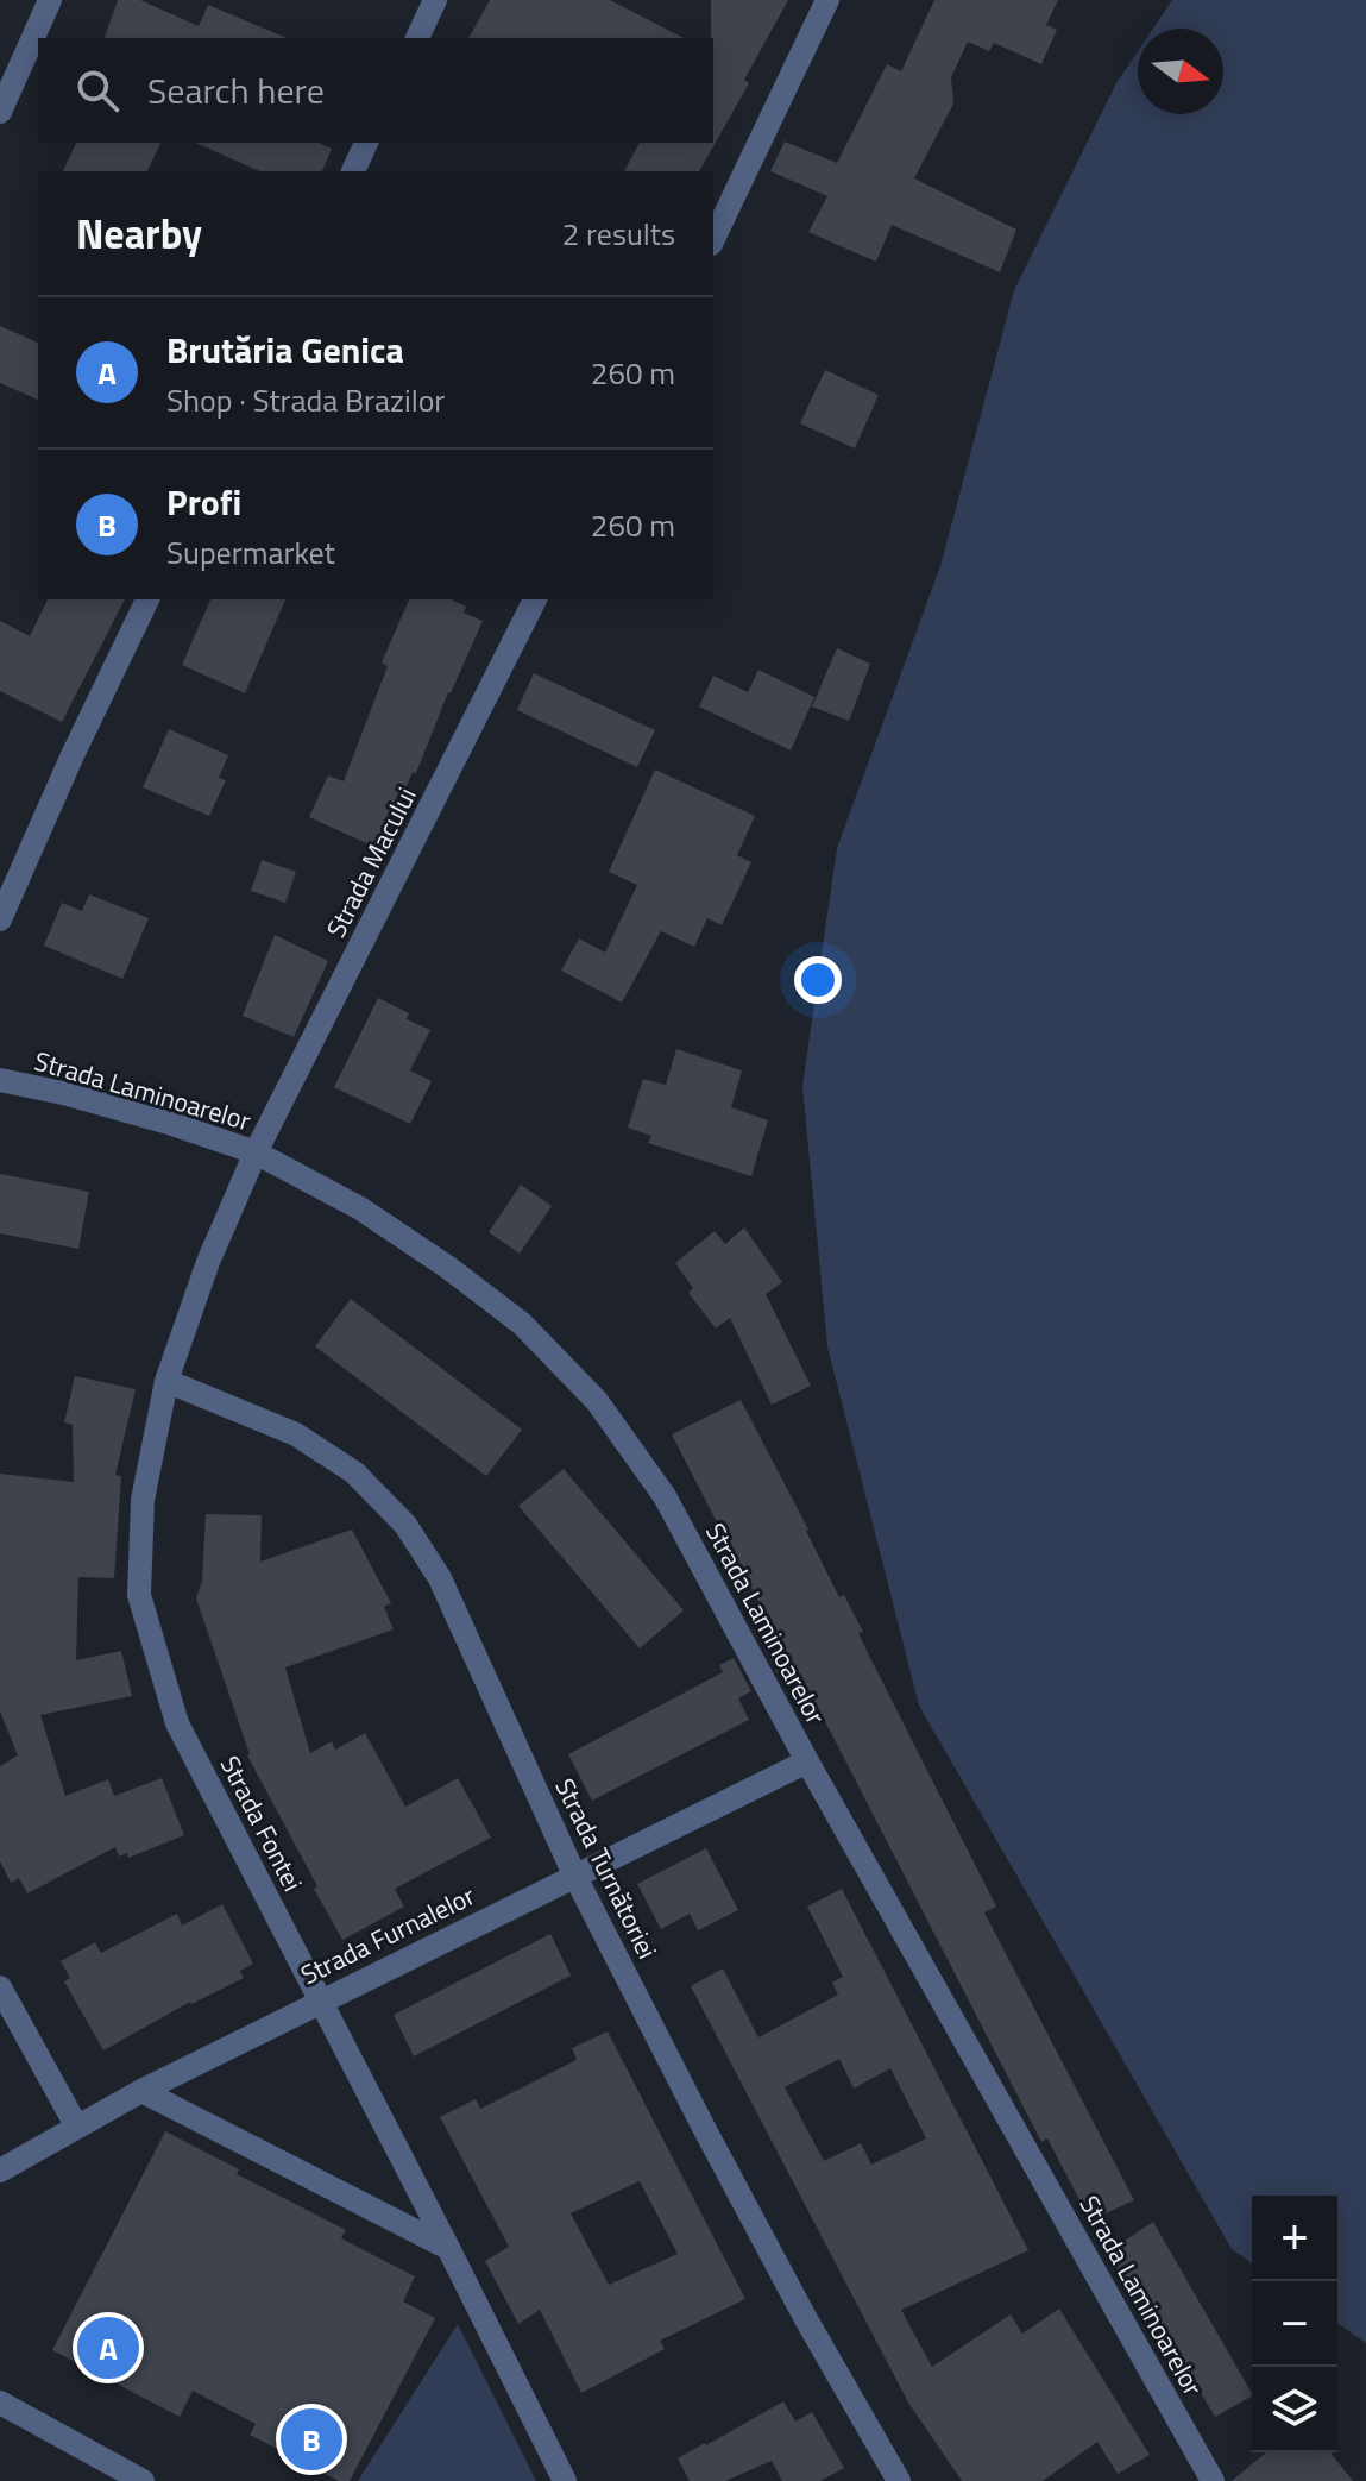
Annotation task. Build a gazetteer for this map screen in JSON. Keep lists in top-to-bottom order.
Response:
{
  "streets": {
    "street": [
      "Strada Macului",
      "Strada Laminoarelor",
      "Strada Fontei",
      "Strada Turnătoriei",
      "Strada Furnalelor"
    ]
  },
  "crossings": [
    ["Strada Macului", "Strada Laminoarelor"],
    ["Strada Macului", "Strada Fontei"],
    ["Strada Laminoarelor", "Strada Fontei"],
    ["Strada Laminoarelor", "Strada Furnalelor"],
    ["Strada Fontei", "Strada Turnătoriei"],
    ["Strada Fontei", "Strada Furnalelor"],
    ["Strada Turnătoriei", "Strada Furnalelor"]
  ],
  "north": "right",
  "page": {
    "search": "Search here",
    "heading": ["Nearby", "2 results"],
    "list": [
      {
        "mark": "A",
        "name": "Brutăria Genica",
        "note": "Shop · Strada Brazilor",
        "value": "260 m"
      },
      {
        "mark": "B",
        "name": "Profi",
        "note": "Supermarket",
        "value": "260 m"
      }
    ],
    "map_buttons": ["+", "−"],
    "pins": ["A", "B"]
  }
}
